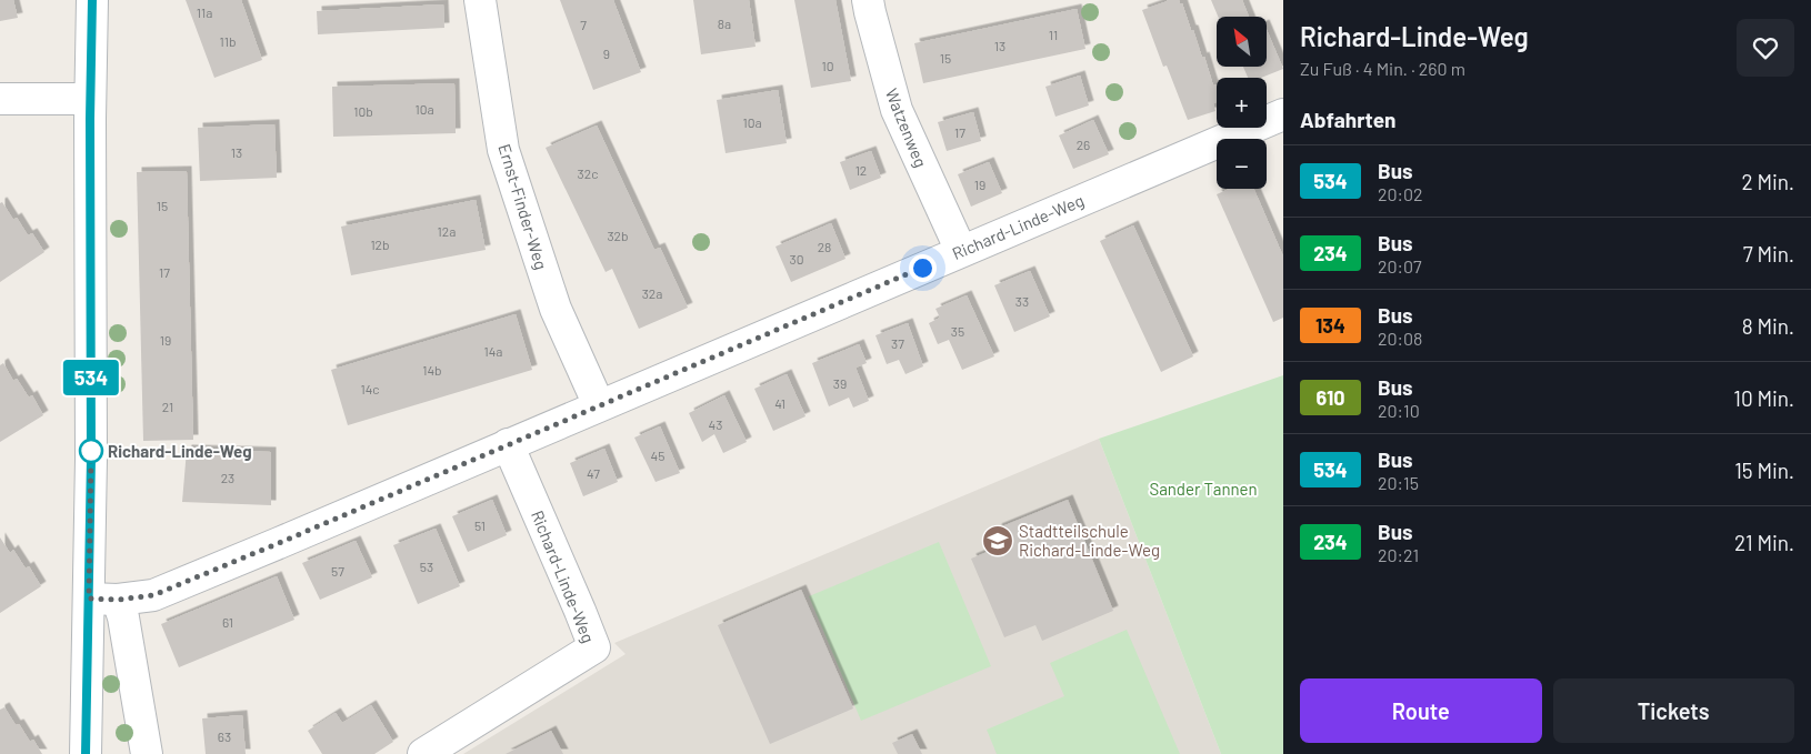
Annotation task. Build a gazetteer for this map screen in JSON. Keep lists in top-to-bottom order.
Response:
{
  "streets": {
    "street": ["Watzenweg", "Ernst-Finder-Weg", "Richard-Linde-Weg"]
  },
  "crossings": [
    ["Watzenweg", "Richard-Linde-Weg"],
    ["Ernst-Finder-Weg", "Richard-Linde-Weg"]
  ],
  "parks": ["Sander Tannen"],
  "places": {
    "other": ["Richard-Linde-Weg"],
    "school or university": ["Stadtteilschule Richard-Linde-Weg"]
  },
  "lines": ["bus line 534"],
  "house_numbers": [
    "11a",
    "8a",
    "7",
    "11",
    "11b",
    "13",
    "9",
    "15",
    "10",
    "10a",
    "10b",
    "10a",
    "17",
    "26",
    "13",
    "12",
    "32c",
    "19",
    "15",
    "12a",
    "32b",
    "12b",
    "28",
    "30",
    "17",
    "32a",
    "33",
    "35",
    "19",
    "37",
    "14a",
    "14b",
    "39",
    "14c",
    "41",
    "21",
    "43",
    "45",
    "47",
    "23",
    "51",
    "53",
    "57",
    "61",
    "63"
  ],
  "north": "top left",
  "page": {
    "on_map": "534",
    "heading": [
      ["Richard-Linde-Weg", "Zu Fuß · 4 Min. · 260 m"],
      "Abfahrten"
    ],
    "map_buttons": ["+", "−"],
    "list": [
      {
        "mark": "534",
        "name": "Bus",
        "note": "20:02",
        "value": "2 Min."
      },
      {
        "mark": "234",
        "name": "Bus",
        "note": "20:07",
        "value": "7 Min."
      },
      {
        "mark": "134",
        "name": "Bus",
        "note": "20:08",
        "value": "8 Min."
      },
      {
        "mark": "610",
        "name": "Bus",
        "note": "20:10",
        "value": "10 Min."
      },
      {
        "mark": "534",
        "name": "Bus",
        "note": "20:15",
        "value": "15 Min."
      },
      {
        "mark": "234",
        "name": "Bus",
        "note": "20:21",
        "value": "21 Min."
      }
    ],
    "buttons": ["Route", "Tickets"]
  }
}
